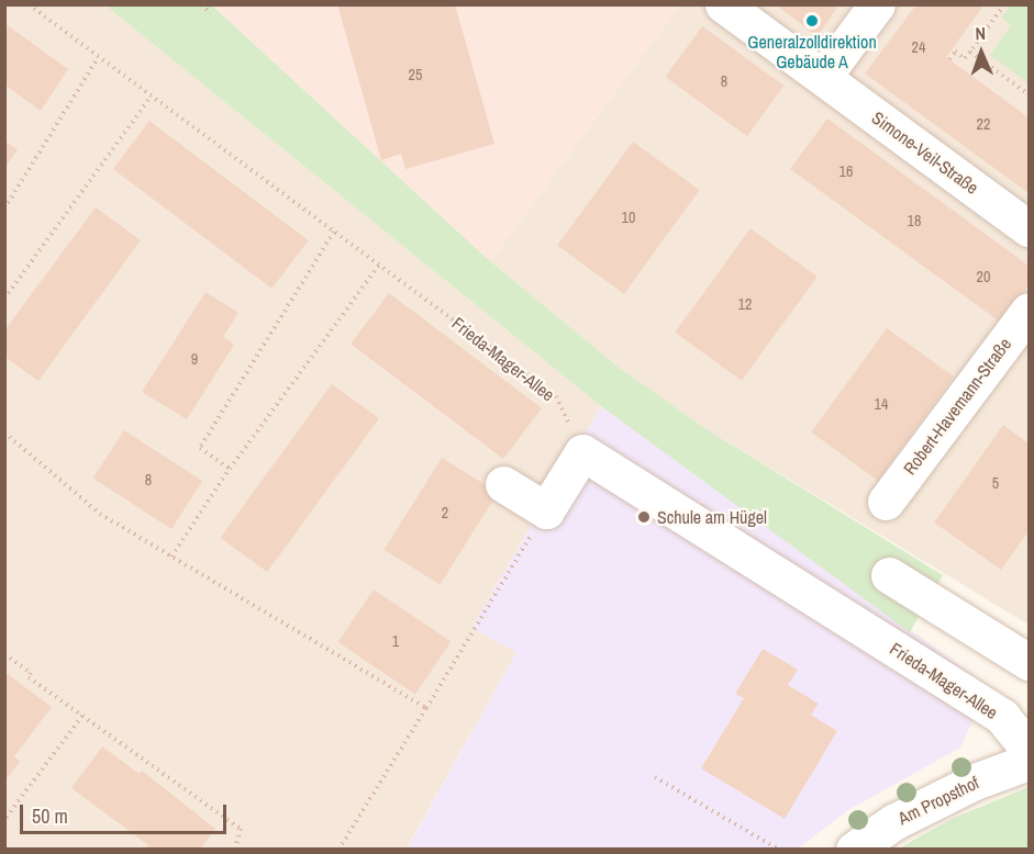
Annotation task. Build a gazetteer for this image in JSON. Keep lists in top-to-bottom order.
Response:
{
  "streets": {
    "street": [
      "Simone-Veil-Straße",
      "Frieda-Mager-Allee",
      "Robert-Havemann-Straße",
      "Am Propsthof"
    ]
  },
  "places": ["Generalzolldirektion Gebäude A", "Schule am Hügel"],
  "house_numbers": [
    "24",
    "25",
    "8",
    "22",
    "16",
    "10",
    "18",
    "20",
    "12",
    "9",
    "14",
    "8",
    "5",
    "2",
    "1"
  ],
  "scale_bar": "50 m",
  "north": "top"
}
